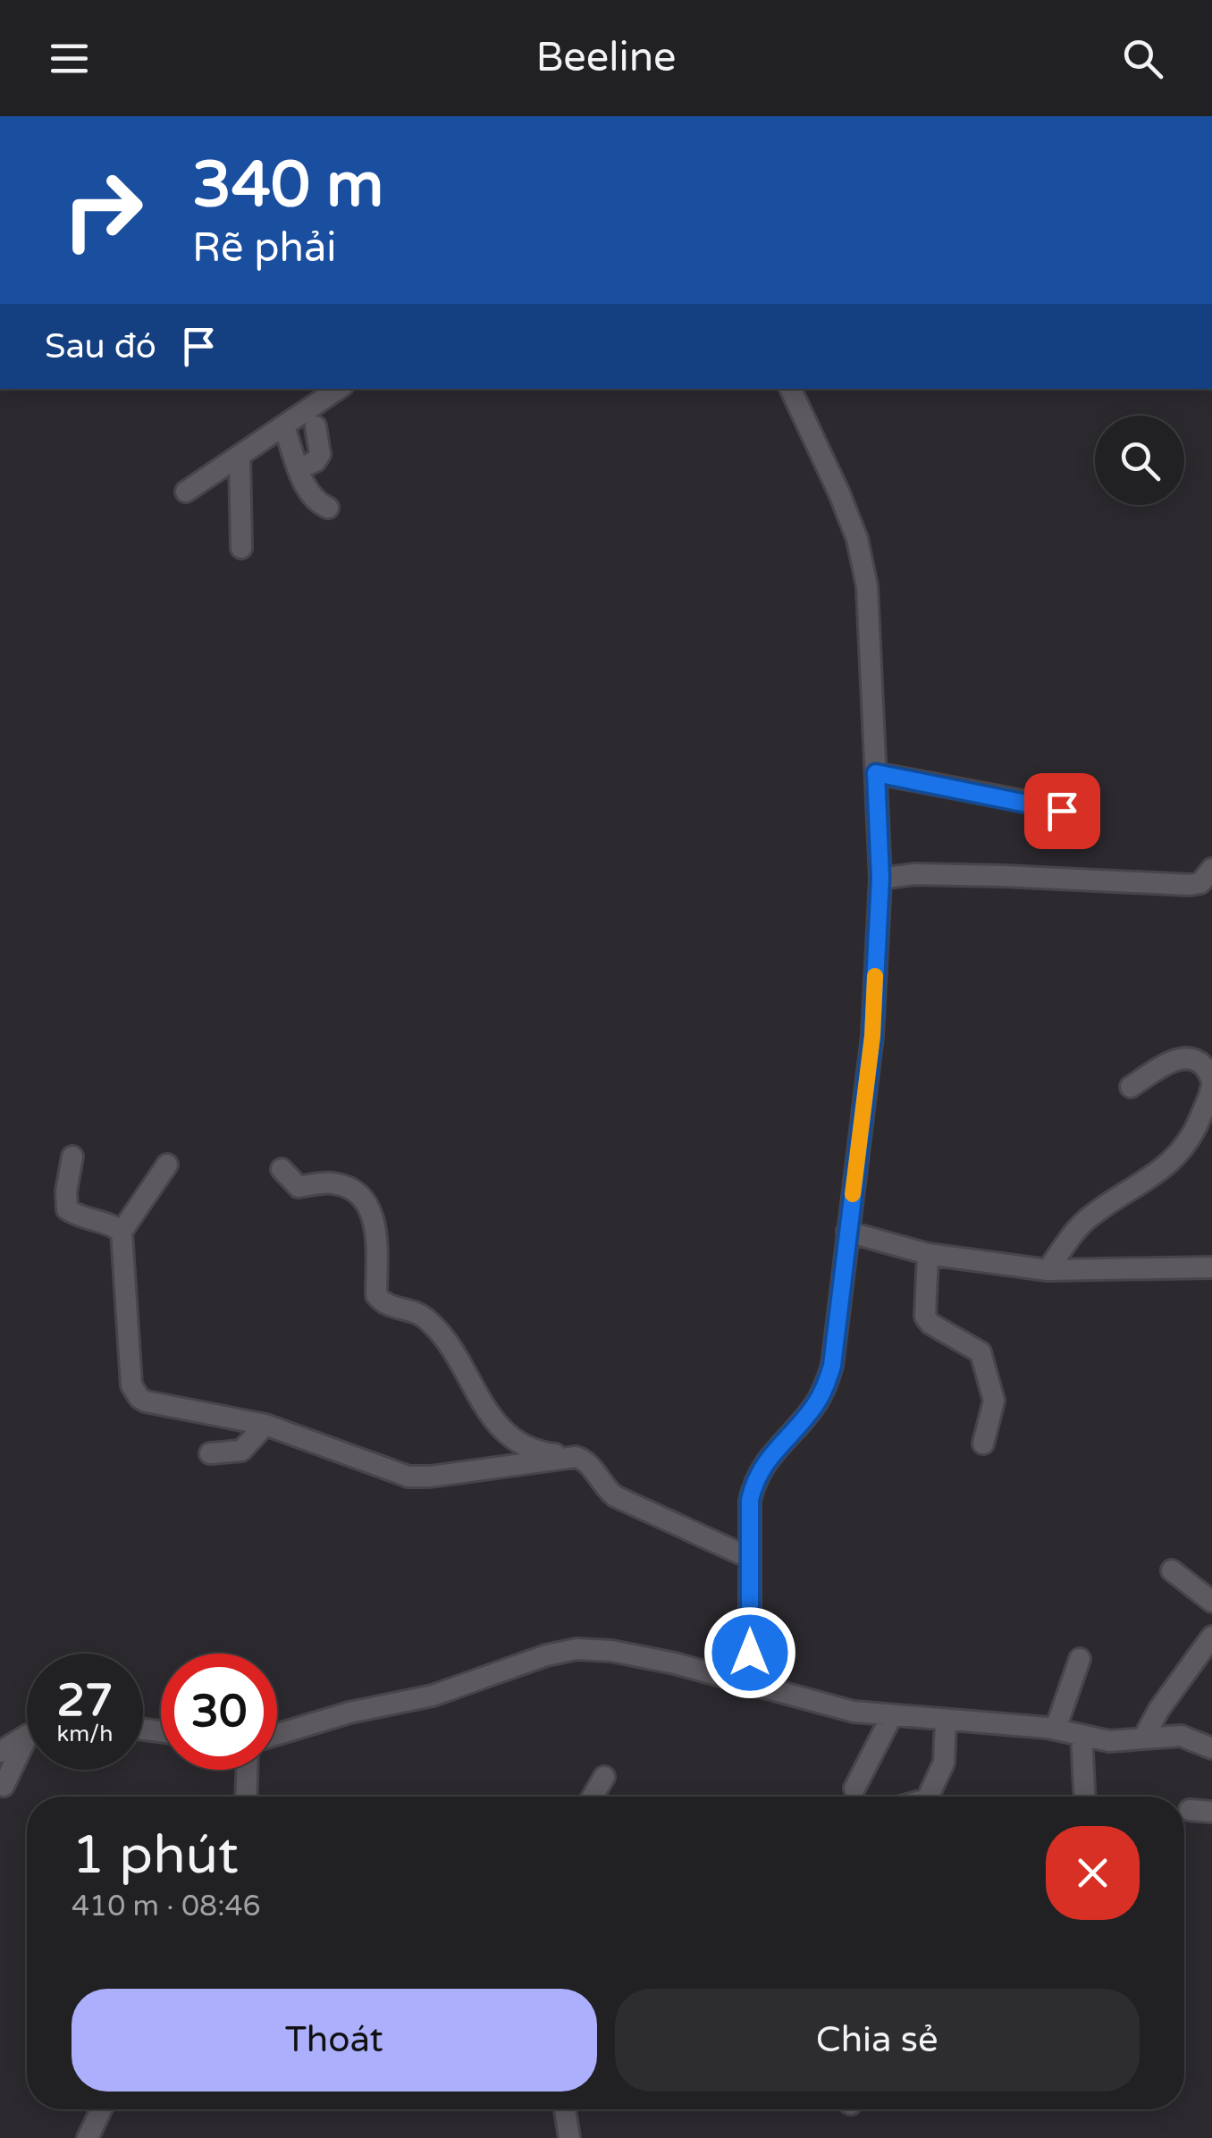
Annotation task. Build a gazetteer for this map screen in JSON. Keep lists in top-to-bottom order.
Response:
{
  "page": {
    "header": "Beeline",
    "turn": ["340 m", "Rẽ phải"],
    "then": "Sau đó",
    "speed": "27 km/h",
    "limit": "30",
    "heading": ["1 phút", "410 m · 08:46"],
    "buttons": ["Thoát", "Chia sẻ"]
  }
}
